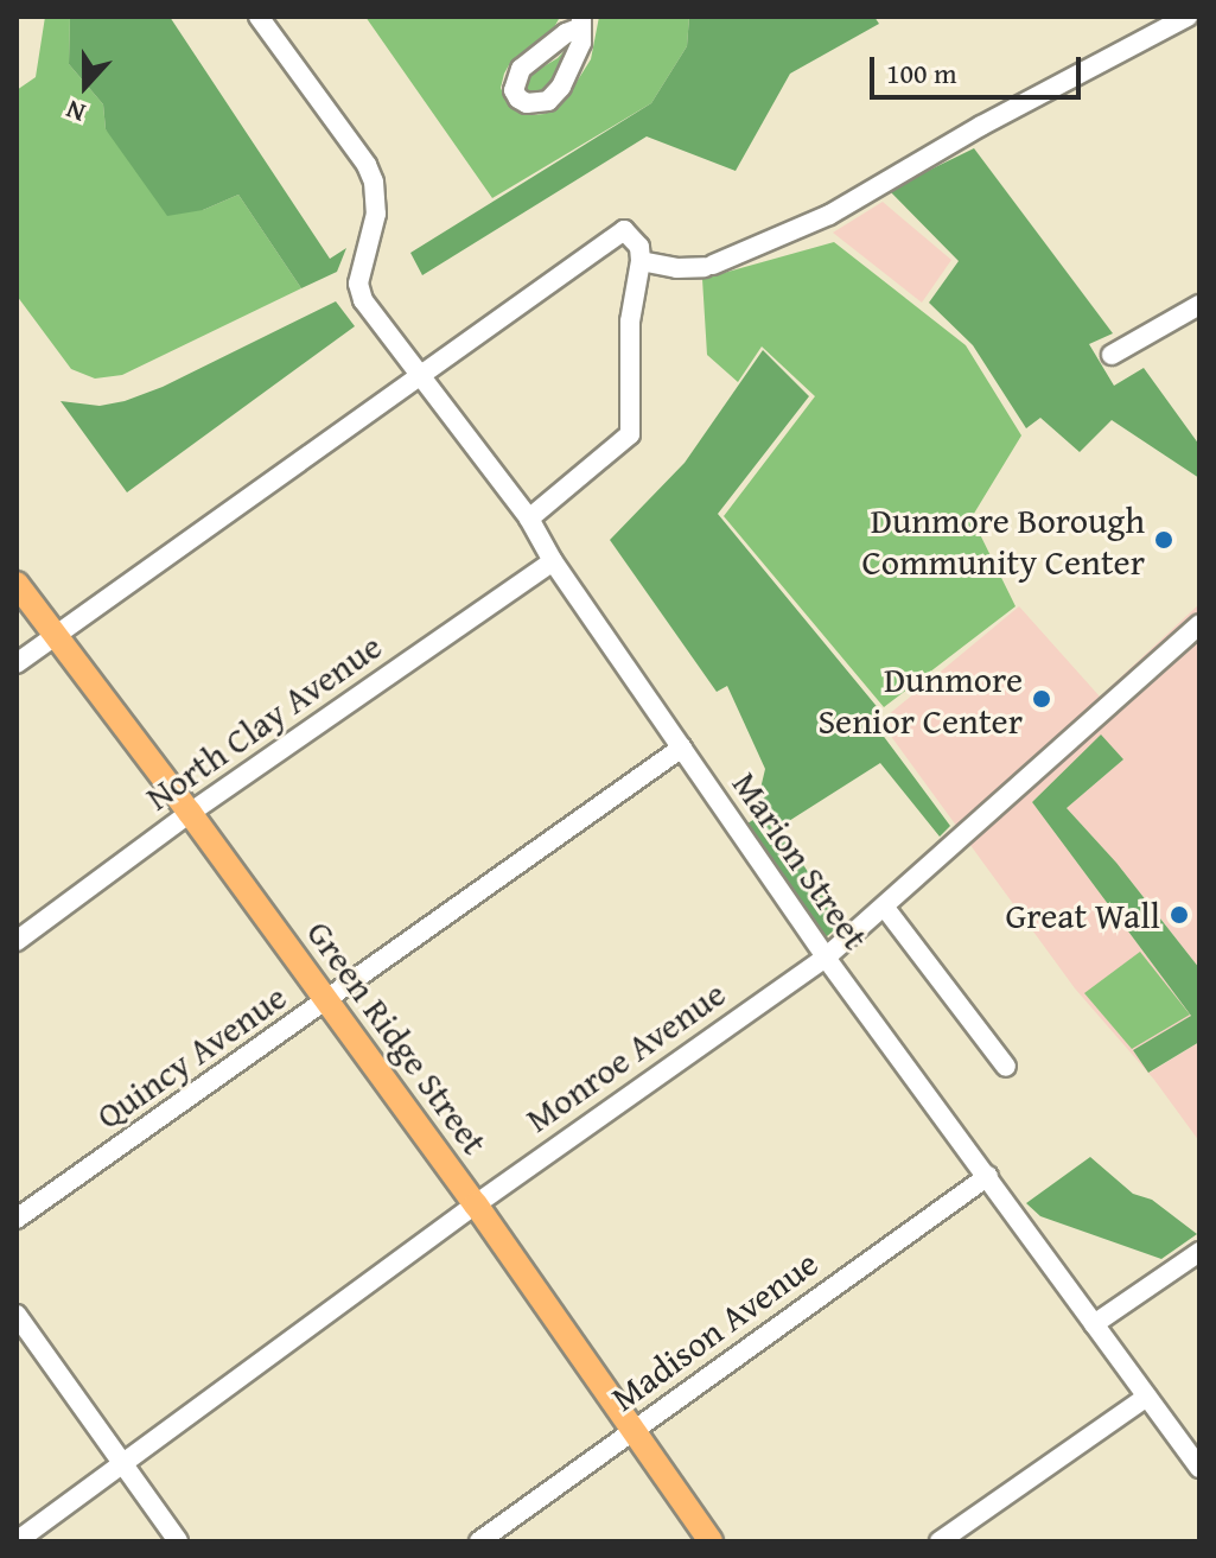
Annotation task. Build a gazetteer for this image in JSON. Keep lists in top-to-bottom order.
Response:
{
  "streets": {
    "main road": ["Green Ridge Street"],
    "street": [
      "North Clay Avenue",
      "Marion Street",
      "Quincy Avenue",
      "Monroe Avenue",
      "Madison Avenue"
    ]
  },
  "crossings": [
    ["North Clay Avenue", "Marion Street"],
    ["North Clay Avenue", "Green Ridge Street"],
    ["Marion Street", "Quincy Avenue"],
    ["Marion Street", "Monroe Avenue"],
    ["Marion Street", "Madison Avenue"],
    ["Green Ridge Street", "Quincy Avenue"],
    ["Green Ridge Street", "Monroe Avenue"],
    ["Green Ridge Street", "Madison Avenue"]
  ],
  "places": ["Dunmore Borough Community Center", "Dunmore Senior Center", "Great Wall"],
  "scale_bar": "100 m",
  "north": "bottom"
}
